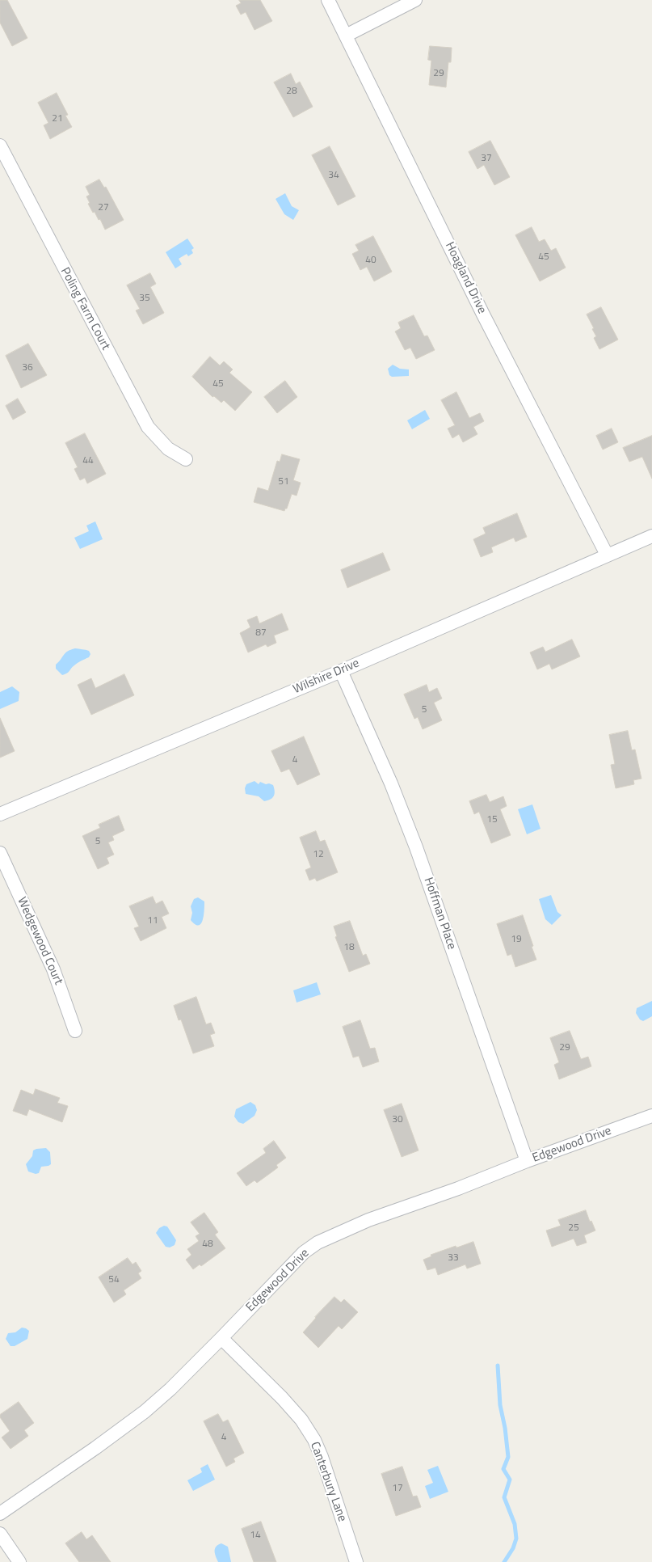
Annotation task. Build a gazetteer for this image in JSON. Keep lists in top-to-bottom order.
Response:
{
  "streets": {
    "street": [
      "Hoagland Drive",
      "Poling Farm Court",
      "Wilshire Drive",
      "Hoffman Place",
      "Wedgewood Court",
      "Edgewood Drive",
      "Canterbury Lane"
    ]
  },
  "crossings": [
    ["Hoagland Drive", "Wilshire Drive"],
    ["Wilshire Drive", "Hoffman Place"],
    ["Hoffman Place", "Edgewood Drive"],
    ["Edgewood Drive", "Canterbury Lane"]
  ],
  "house_numbers": [
    "29",
    "28",
    "21",
    "37",
    "34",
    "27",
    "45",
    "40",
    "35",
    "36",
    "45",
    "44",
    "51",
    "87",
    "5",
    "4",
    "15",
    "5",
    "12",
    "11",
    "19",
    "18",
    "29",
    "30",
    "25",
    "48",
    "33",
    "54",
    "4",
    "17",
    "14"
  ]
}
